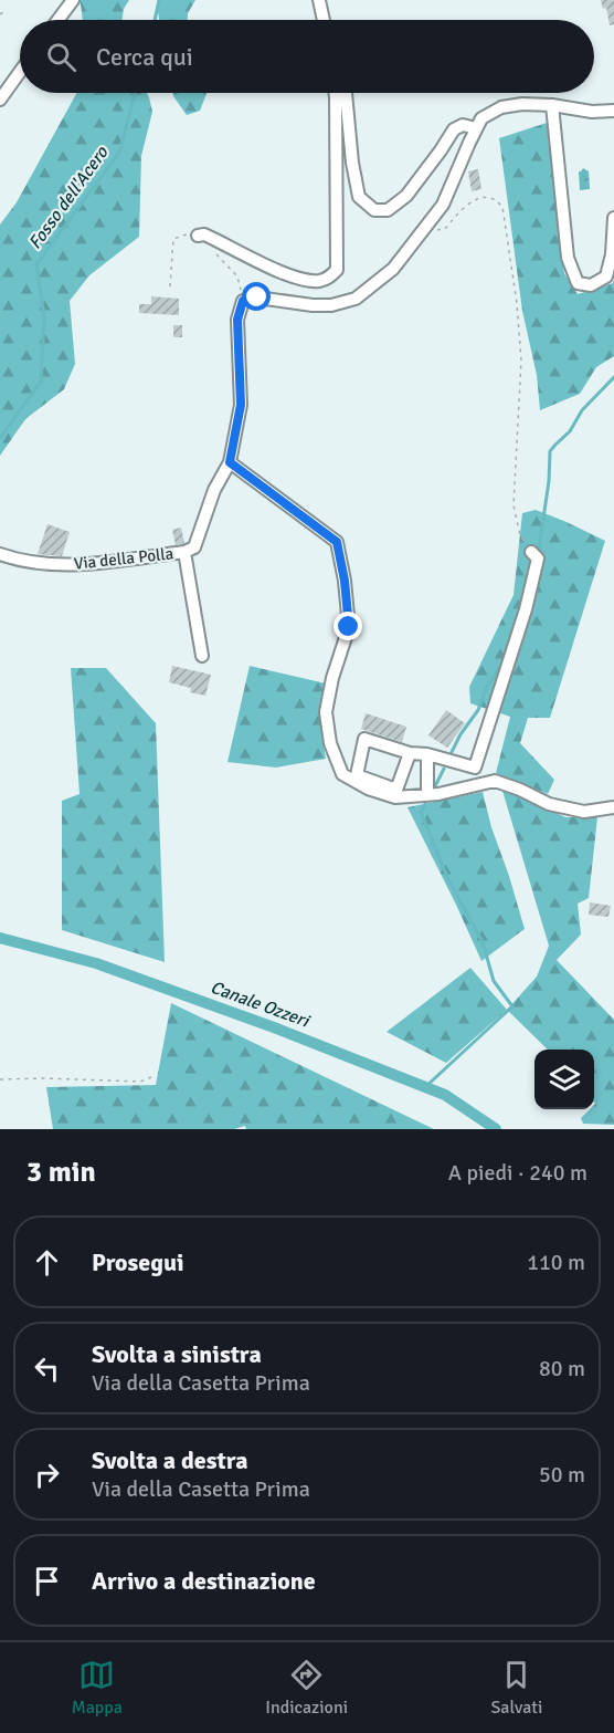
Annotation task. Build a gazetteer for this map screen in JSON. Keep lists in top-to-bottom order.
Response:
{
  "streets": {
    "street": ["Via della Polla"]
  },
  "water": ["Fosso dell'Acero", "Canale Ozzeri"],
  "page": {
    "search": "Cerca qui",
    "heading": ["3 min", "A piedi · 240 m"],
    "list": [
      ["Prosegui", "110 m"],
      ["Svolta a sinistra", "Via della Casetta Prima", "80 m"],
      ["Svolta a destra", "Via della Casetta Prima", "50 m"],
      "Arrivo a destinazione"
    ],
    "nav": ["Mappa", "Indicazioni", "Salvati"]
  }
}
